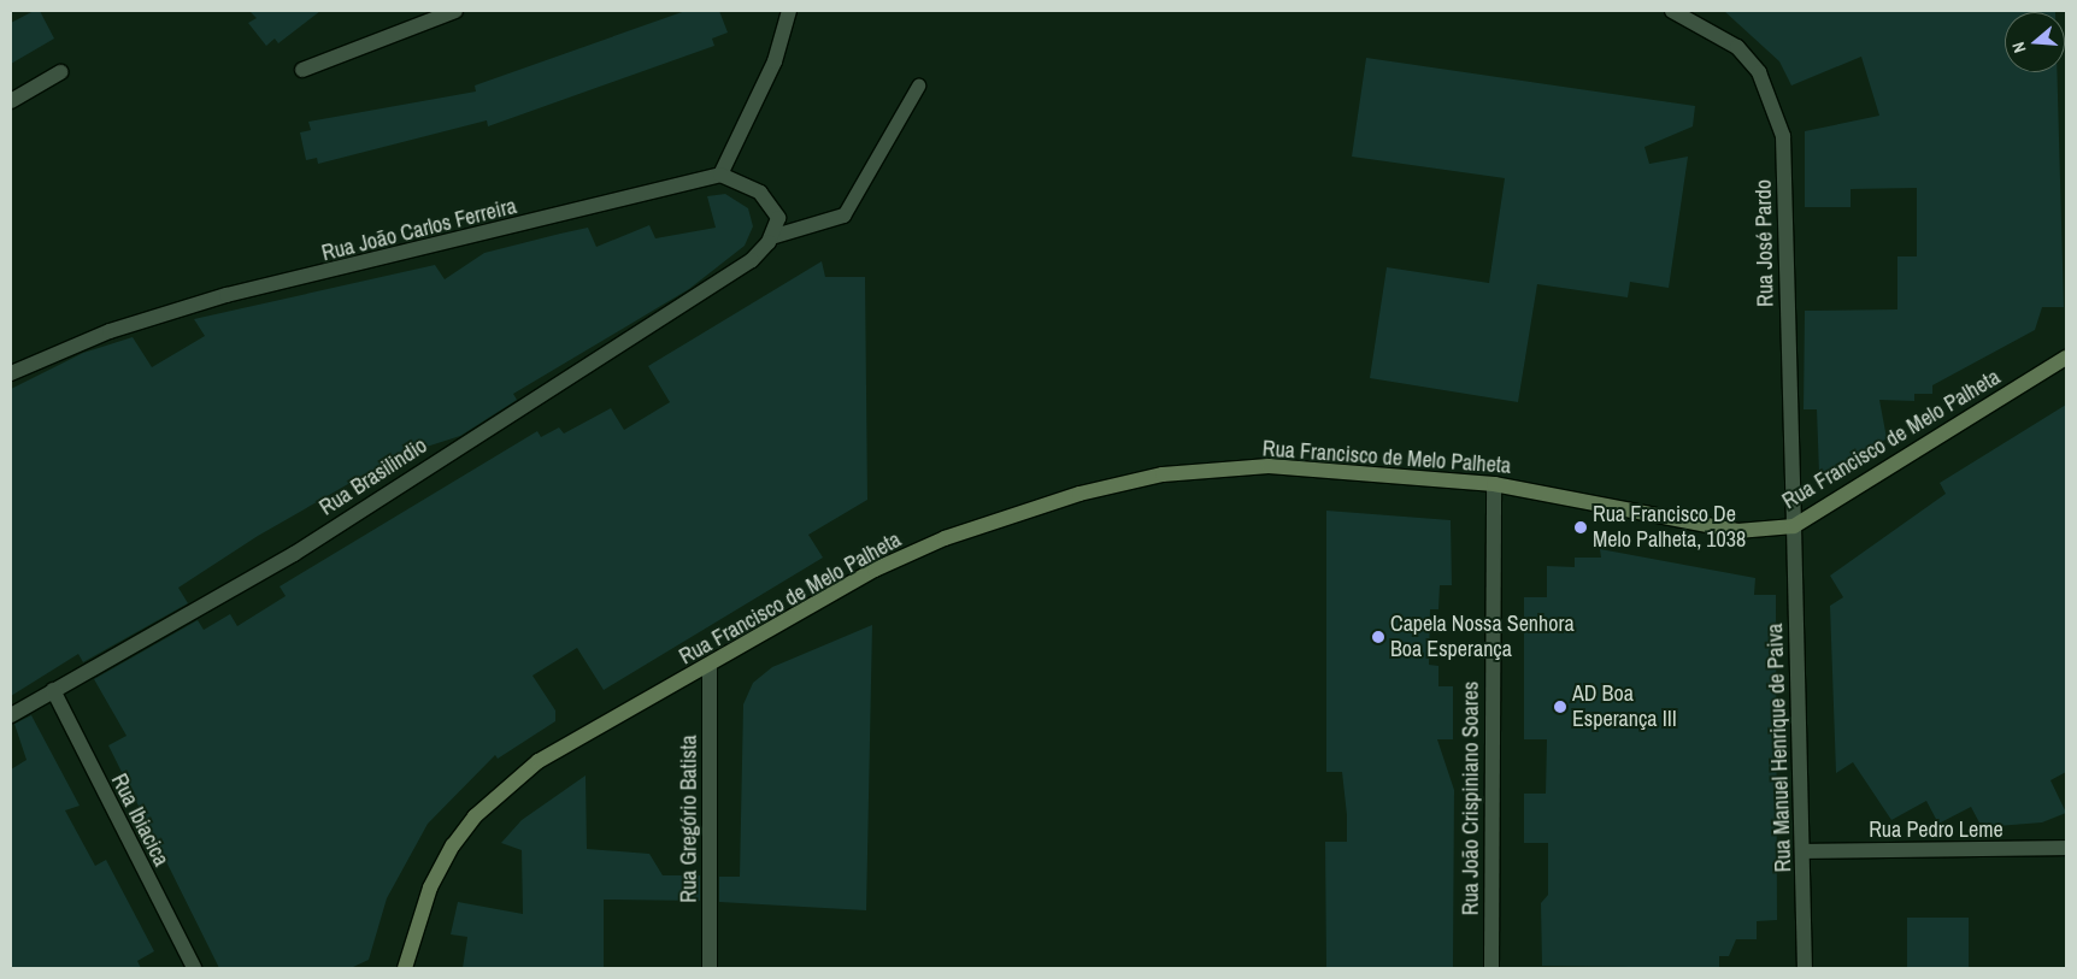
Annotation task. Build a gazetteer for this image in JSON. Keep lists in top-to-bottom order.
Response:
{
  "streets": {
    "main road": ["Rua Francisco de Melo Palheta"],
    "street": [
      "Rua João Carlos Ferreira",
      "Rua José Pardo",
      "Rua Brasilindio",
      "Rua Manuel Henrique de Paiva",
      "Rua João Crispiniano Soares",
      "Rua Gregório Batista",
      "Rua Ibiacica",
      "Rua Pedro Leme"
    ]
  },
  "crossings": [
    ["Rua José Pardo", "Rua Francisco de Melo Palheta"],
    ["Rua José Pardo", "Rua Manuel Henrique de Paiva"],
    ["Rua Francisco de Melo Palheta", "Rua Manuel Henrique de Paiva"],
    ["Rua Francisco de Melo Palheta", "Rua João Crispiniano Soares"],
    ["Rua Francisco de Melo Palheta", "Rua Gregório Batista"],
    ["Rua Brasilindio", "Rua Ibiacica"],
    ["Rua Manuel Henrique de Paiva", "Rua Pedro Leme"]
  ],
  "places": ["Rua Francisco De Melo Palheta, 1038", "Capela Nossa Senhora Boa Esperança", "AD Boa Esperança III"],
  "north": "left"
}
